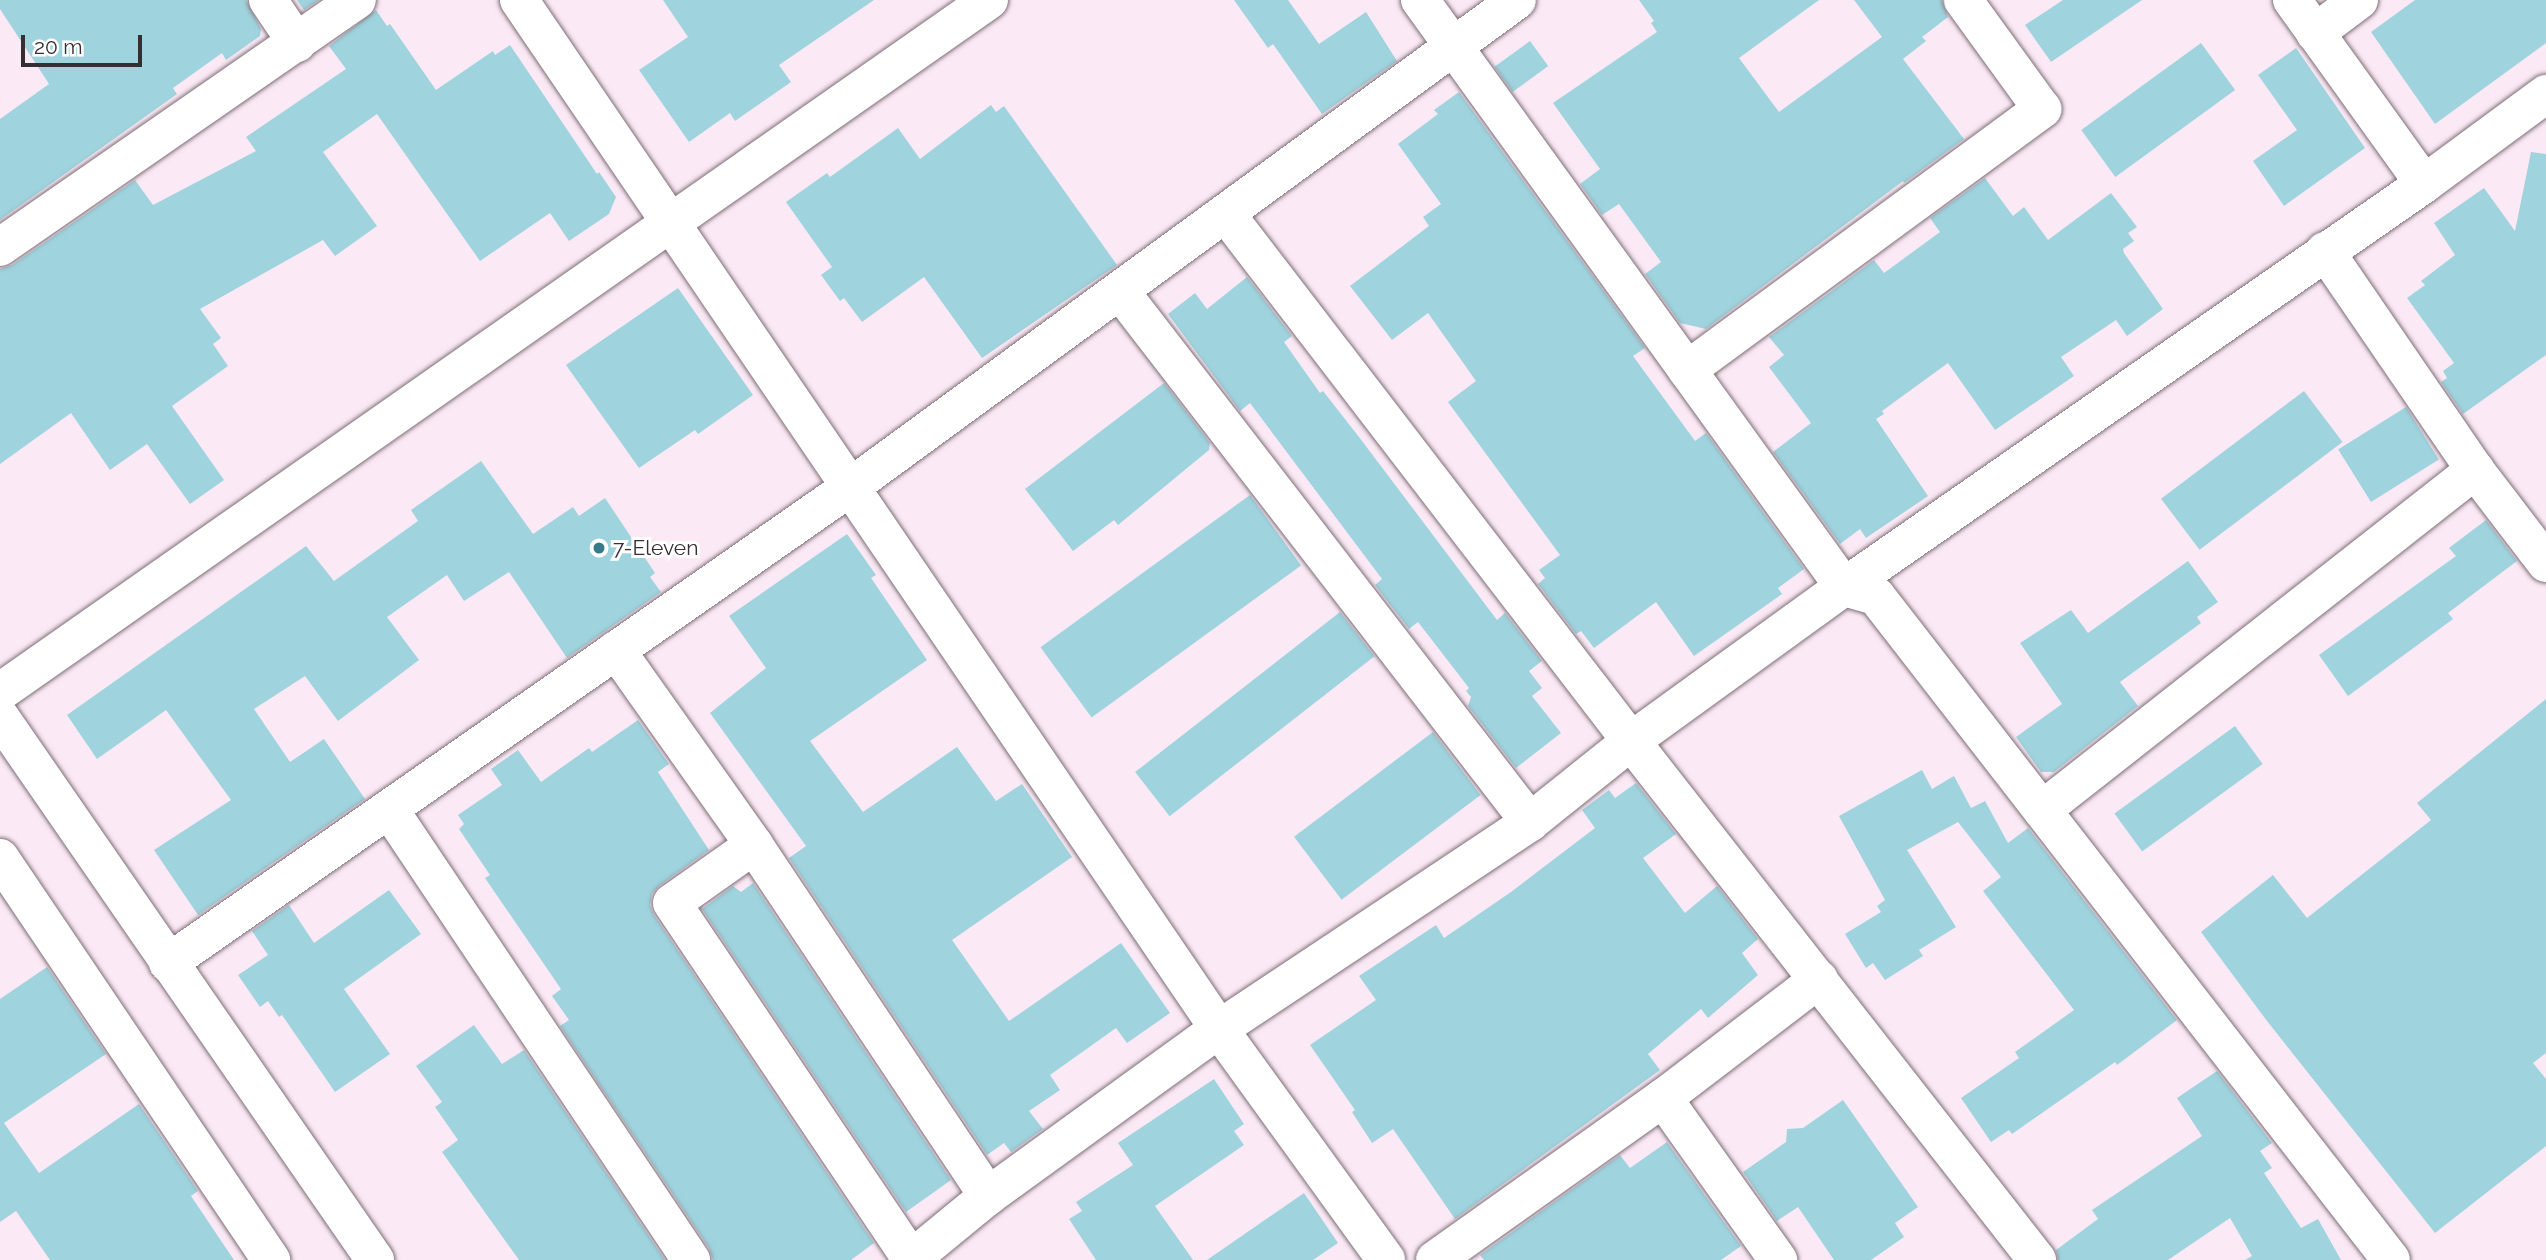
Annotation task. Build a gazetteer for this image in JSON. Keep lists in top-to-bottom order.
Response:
{
  "places": ["7-Eleven"],
  "scale_bar": "20 m"
}
